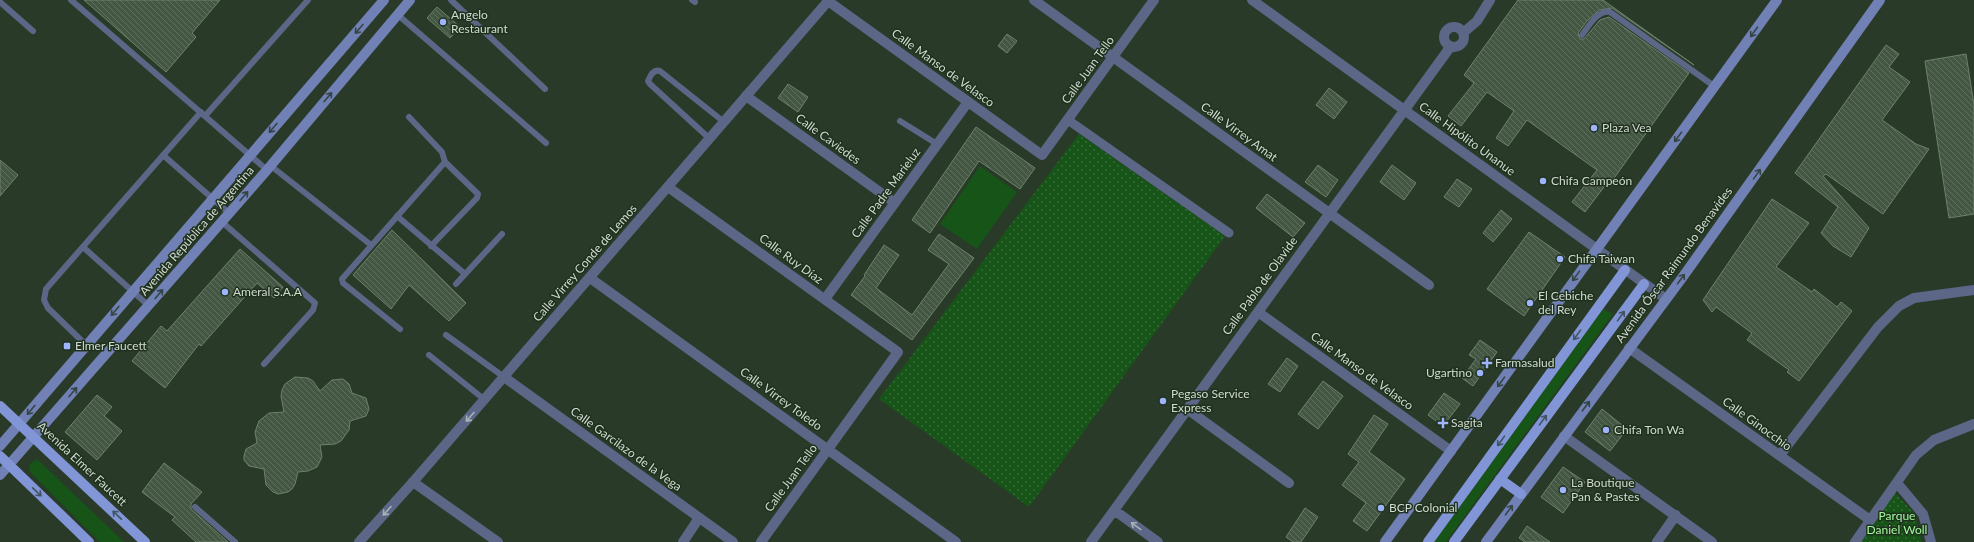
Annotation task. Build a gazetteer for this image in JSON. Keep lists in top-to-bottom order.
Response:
{
  "streets": {
    "main road": ["Avenida República de Argentina", "Avenida Óscar Raimundo Benavides", "Avenida Elmer Faucett"],
    "street": [
      "Calle Manso de Velasco",
      "Calle Juan Tello",
      "Calle Virrey Amat",
      "Calle Caviedes",
      "Calle Hipólito Unanue",
      "Calle Padre Marieluz",
      "Calle Ruy Díaz",
      "Calle Virrey Conde de Lemos",
      "Calle Pablo de Olavide",
      "Calle Virrey Toledo",
      "Calle Ginocchio",
      "Calle Garcilazo de la Vega"
    ]
  },
  "crossings": [
    ["Calle Manso de Velasco", "Calle Juan Tello"],
    ["Calle Manso de Velasco", "Calle Padre Marieluz"],
    ["Calle Manso de Velasco", "Calle Virrey Conde de Lemos"],
    ["Calle Manso de Velasco", "Calle Pablo de Olavide"],
    ["Calle Juan Tello", "Calle Virrey Amat"],
    ["Calle Juan Tello", "Calle Ruy Díaz"],
    ["Calle Juan Tello", "Calle Virrey Toledo"],
    ["Calle Virrey Amat", "Calle Pablo de Olavide"],
    ["Calle Caviedes", "Calle Padre Marieluz"],
    ["Calle Caviedes", "Calle Virrey Conde de Lemos"],
    ["Calle Hipólito Unanue", "Avenida Óscar Raimundo Benavides"],
    ["Calle Hipólito Unanue", "Calle Pablo de Olavide"],
    ["Calle Padre Marieluz", "Calle Ruy Díaz"],
    ["Avenida República de Argentina", "Avenida Elmer Faucett"],
    ["Calle Ruy Díaz", "Calle Virrey Conde de Lemos"],
    ["Calle Virrey Conde de Lemos", "Calle Virrey Toledo"],
    ["Calle Virrey Conde de Lemos", "Calle Garcilazo de la Vega"],
    ["Avenida Óscar Raimundo Benavides", "Calle Ginocchio"]
  ],
  "parks": ["Parque Daniel Woll"],
  "places": {
    "other": [
      "Angelo Restaurant",
      "Plaza Vea",
      "Chifa Campeón",
      "Chifa Taiwan",
      "Ameral S.A.A",
      "El Cebiche del Rey",
      "Ugartino",
      "Pegaso Service Express",
      "Chifa Ton Wa",
      "La Boutique Pan & Pastes",
      "BCP Colonial"
    ],
    "transit": ["Elmer Faucett"],
    "health": ["Farmasalud", "Sagita"]
  }
}
